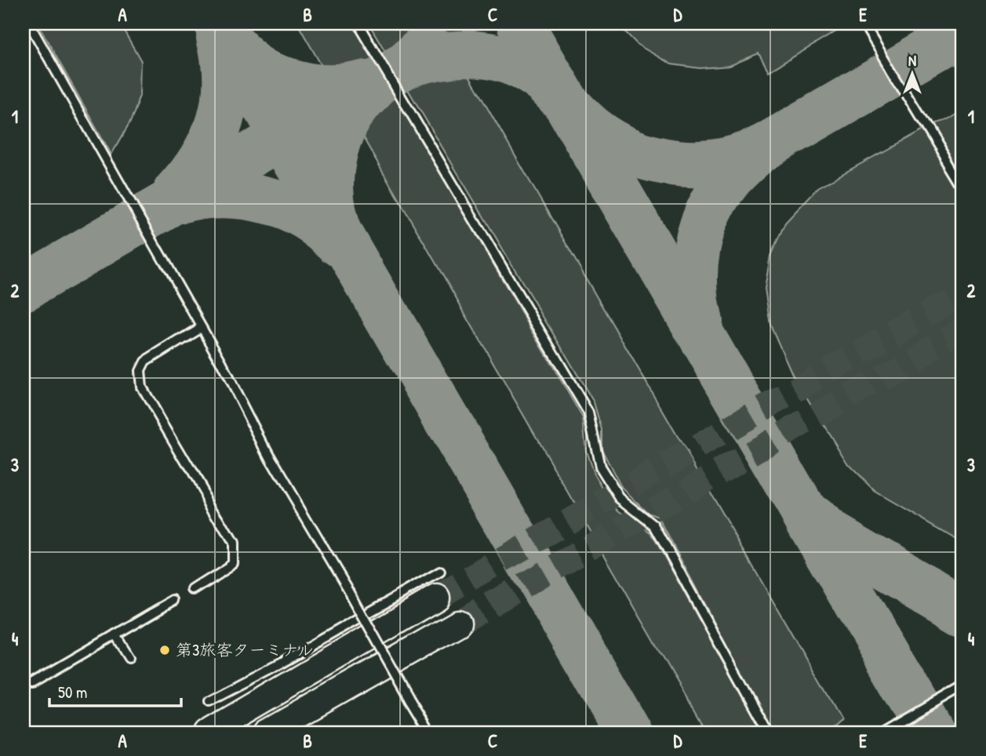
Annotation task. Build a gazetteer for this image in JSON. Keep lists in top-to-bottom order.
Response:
{
  "places": ["第3旅客ターミナル"],
  "scale_bar": "50 m",
  "north": "top",
  "grid": {
    "columns": [
      "A",
      "B",
      "C",
      "D",
      "E"
    ],
    "rows": [
      "1",
      "2",
      "3",
      "4"
    ]
  }
}
